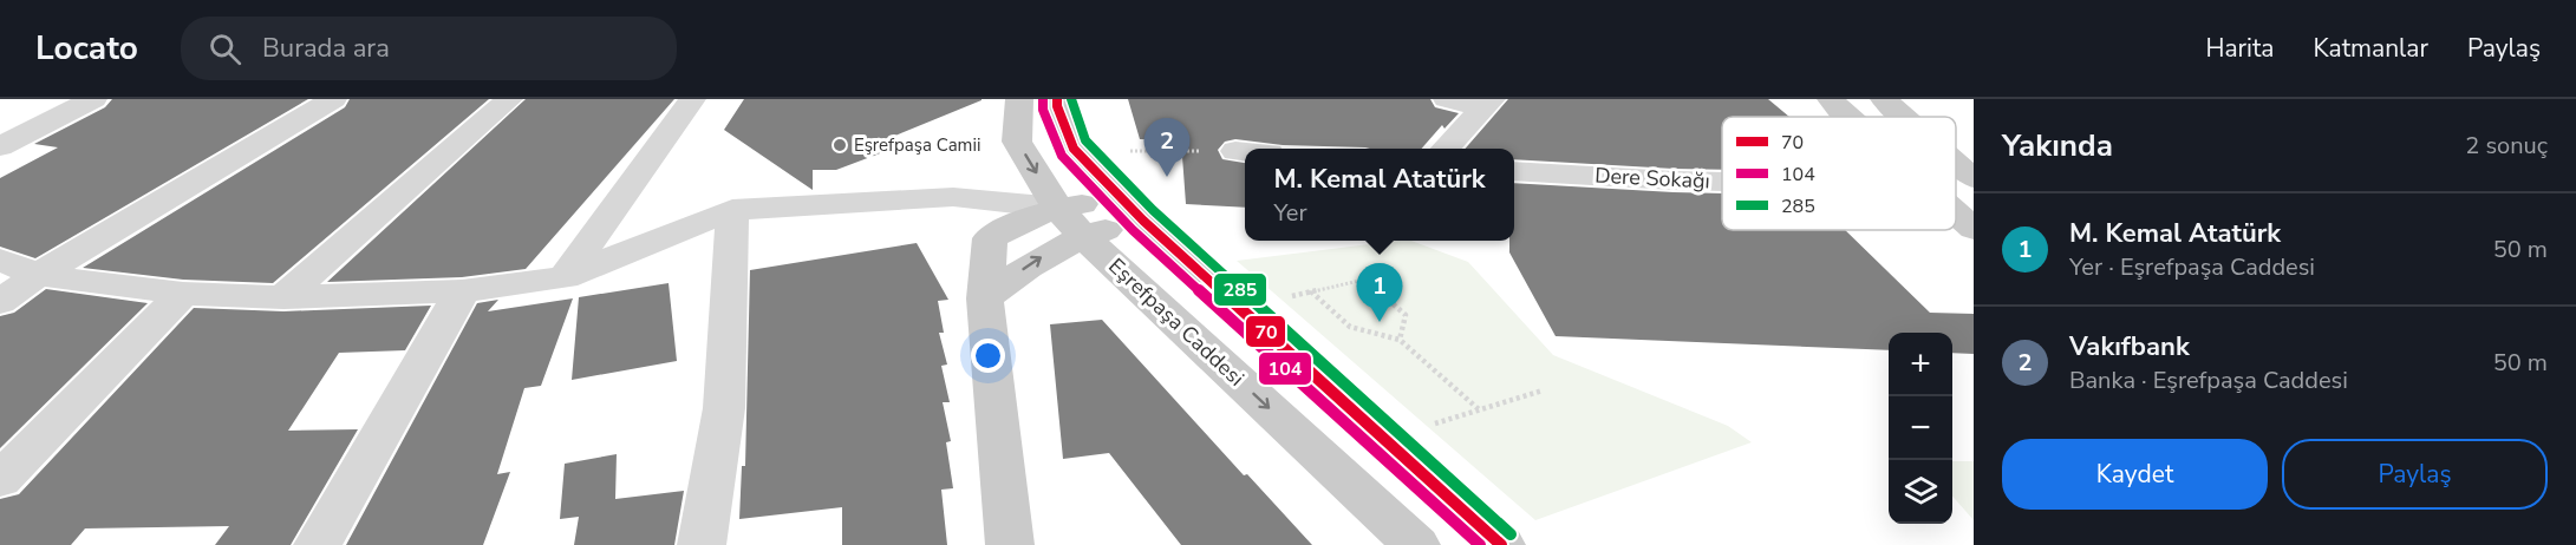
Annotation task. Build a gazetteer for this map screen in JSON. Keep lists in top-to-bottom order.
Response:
{
  "streets": {
    "main road": ["Eşrefpaşa Caddesi"],
    "street": ["Dere Sokağı"]
  },
  "places": ["Eşrefpaşa Camii"],
  "lines": ["transit line 70", "transit line 104", "transit line 285"],
  "legend": ["70", "104", "285"],
  "page": {
    "header": "Locato",
    "search": "Burada ara",
    "nav": ["Harita", "Katmanlar", "Paylaş"],
    "heading": ["Yakında", "2 sonuç"],
    "pins": ["2", "1"],
    "popup": ["M. Kemal Atatürk", "Yer"],
    "list": [
      {
        "mark": "1",
        "name": "M. Kemal Atatürk",
        "note": "Yer · Eşrefpaşa Caddesi",
        "value": "50 m"
      },
      {
        "mark": "2",
        "name": "Vakıfbank",
        "note": "Banka · Eşrefpaşa Caddesi",
        "value": "50 m"
      }
    ],
    "map_buttons": ["+", "−"],
    "buttons": ["Kaydet", "Paylaş"]
  }
}
